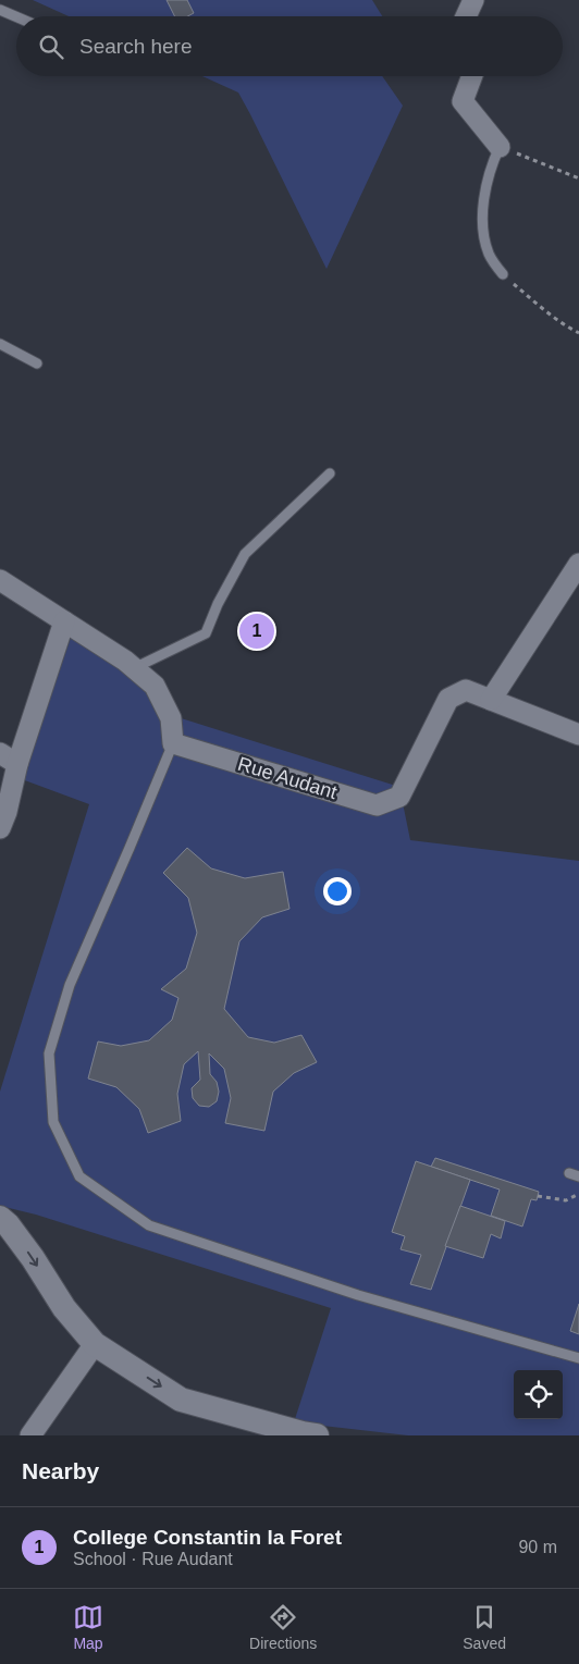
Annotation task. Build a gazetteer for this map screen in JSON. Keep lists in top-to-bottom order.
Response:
{
  "streets": {
    "street": ["Rue Audant"]
  },
  "page": {
    "search": "Search here",
    "pins": "1",
    "heading": "Nearby",
    "list": [
      {
        "mark": "1",
        "name": "College Constantin la Foret",
        "note": "School · Rue Audant",
        "value": "90 m"
      }
    ],
    "nav": ["Map", "Directions", "Saved"]
  }
}
